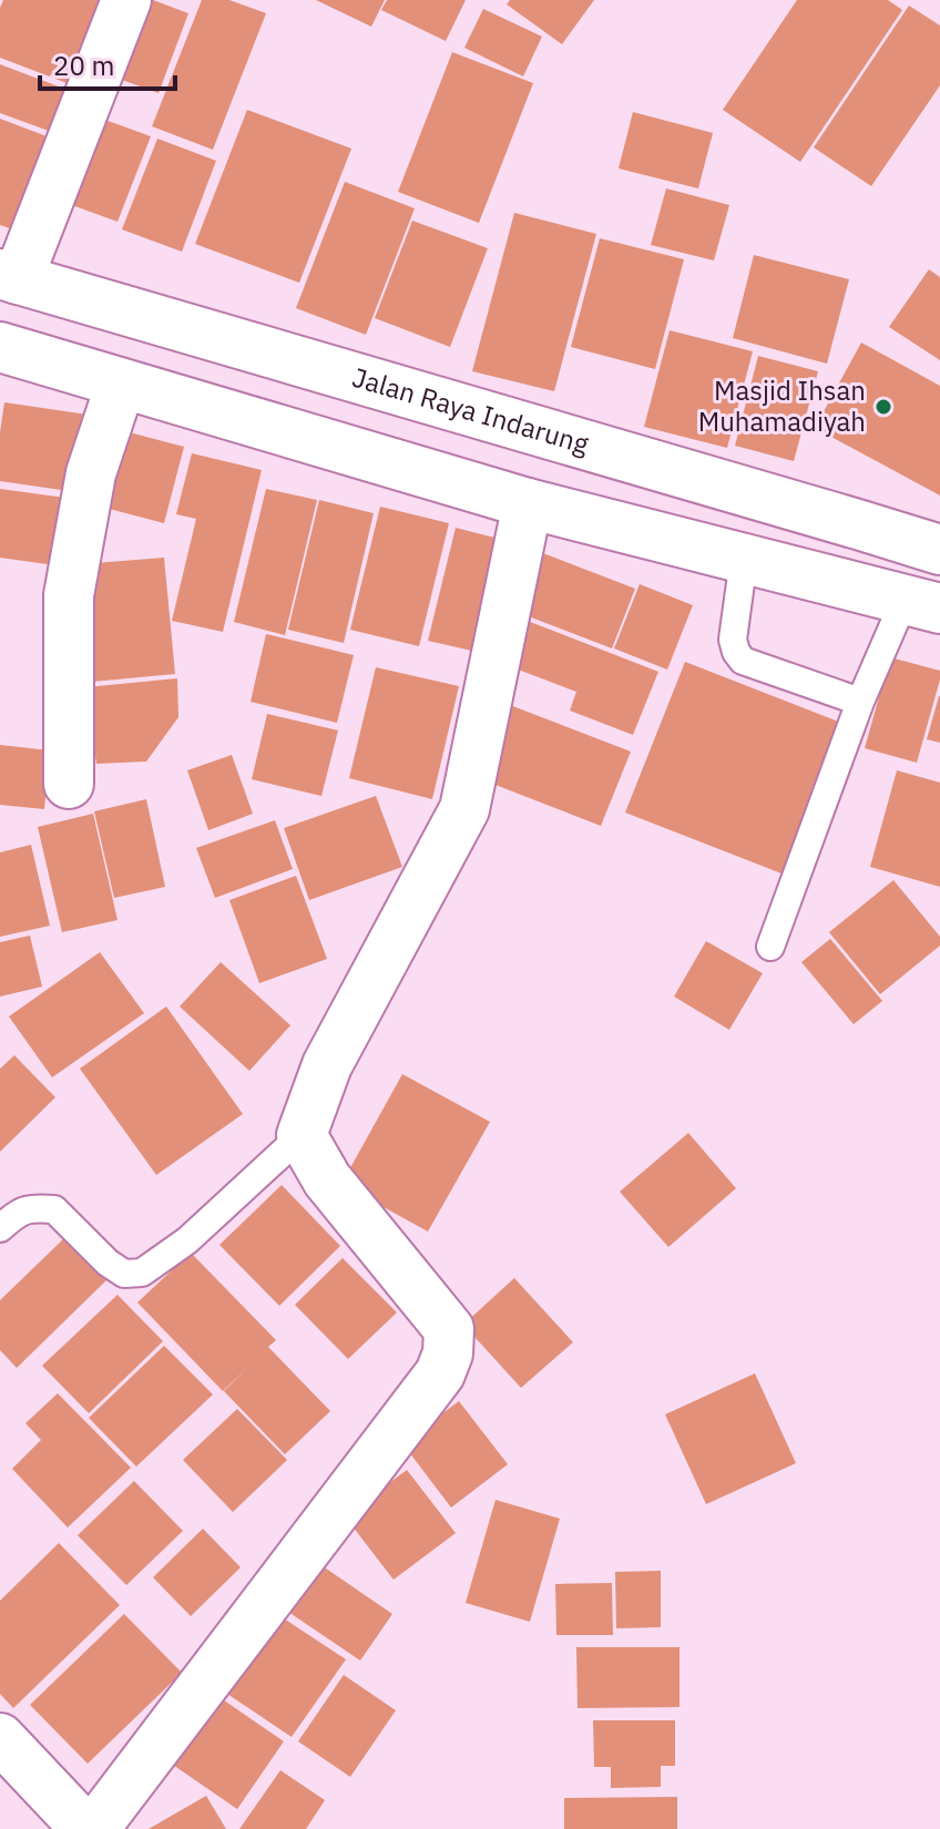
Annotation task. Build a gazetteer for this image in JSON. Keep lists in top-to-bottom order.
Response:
{
  "streets": {
    "main road": ["Jalan Raya Indarung"]
  },
  "places": ["Masjid Ihsan Muhamadiyah"],
  "scale_bar": "20 m"
}
